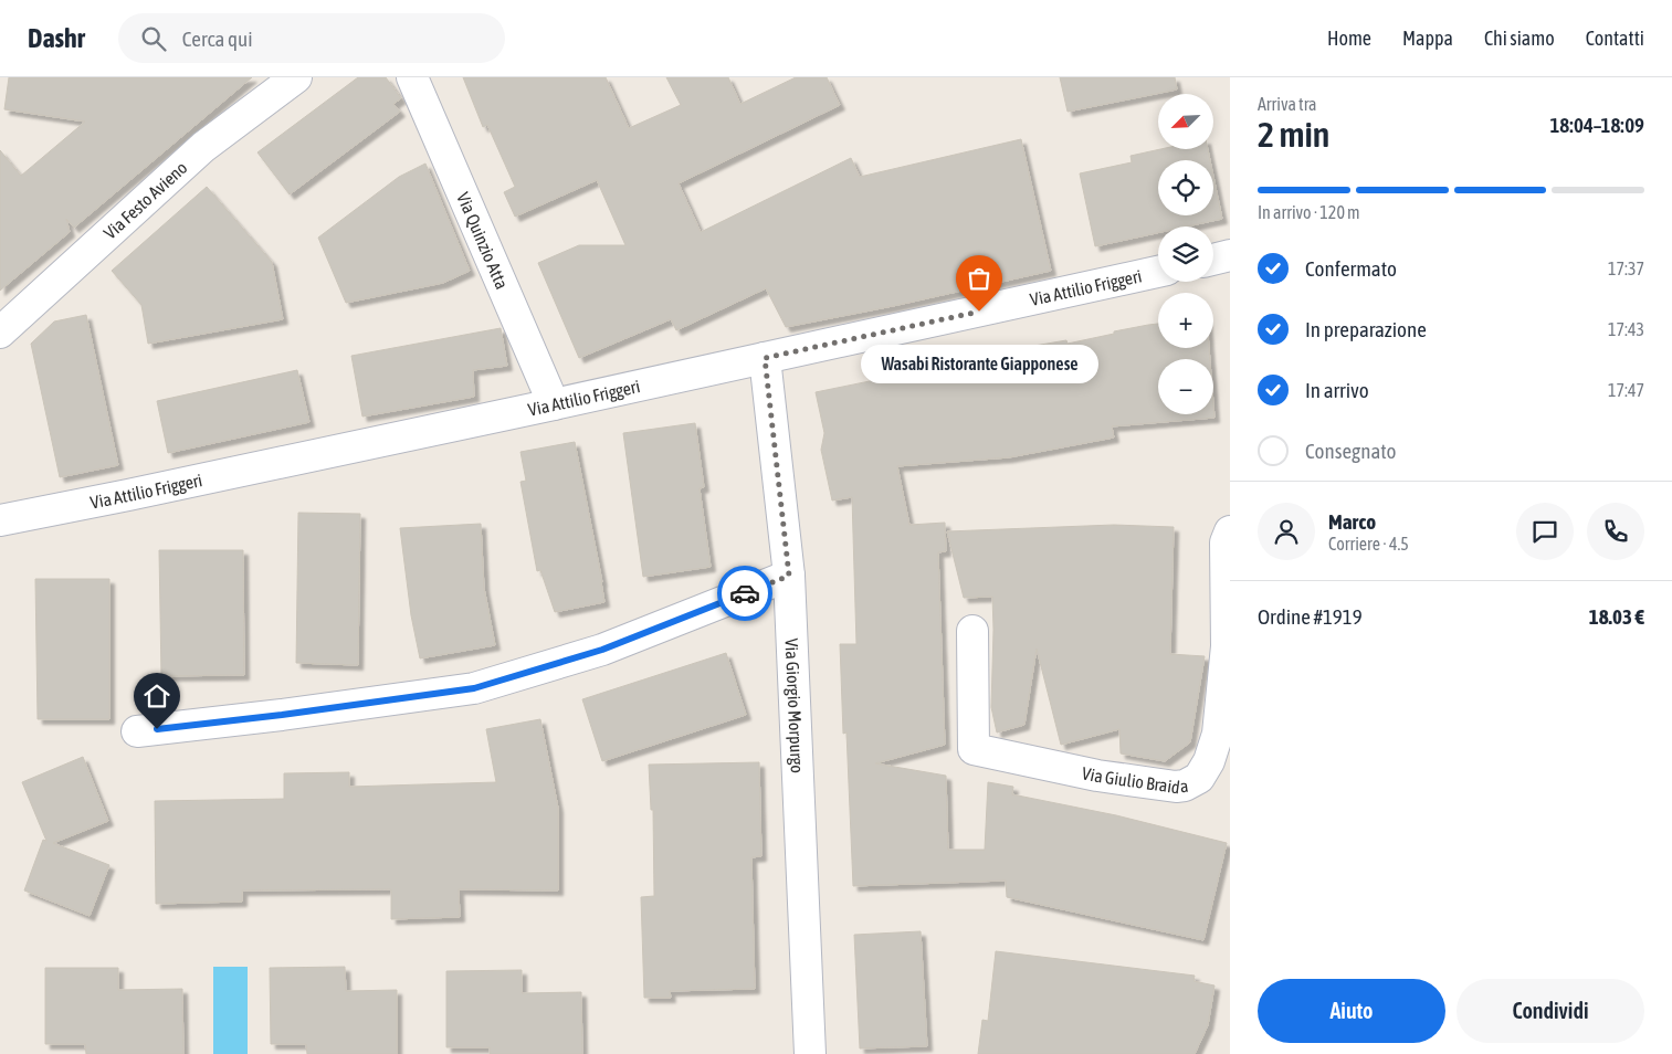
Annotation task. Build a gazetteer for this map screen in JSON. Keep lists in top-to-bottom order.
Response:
{
  "streets": {
    "street": [
      "Via Festo Avieno",
      "Via Quinzio Atta",
      "Via Attilio Friggeri",
      "Via Giorgio Morpurgo",
      "Via Giulio Braida"
    ]
  },
  "crossings": [
    ["Via Quinzio Atta", "Via Attilio Friggeri"],
    ["Via Attilio Friggeri", "Via Giorgio Morpurgo"]
  ],
  "places": ["Wasabi Ristorante Giapponese"],
  "north": "bottom left",
  "page": {
    "header": "Dashr",
    "search": "Cerca qui",
    "nav": [
      "Home",
      "Mappa",
      "Chi siamo",
      "Contatti"
    ],
    "heading": ["2 min", "Arriva tra", "18:04–18:09"],
    "panel": [
      "Marco",
      "Corriere · 4.5",
      "Ordine #1919",
      "18.03 €"
    ],
    "map_buttons": ["+", "−"],
    "bar": "In arrivo · 120 m",
    "list": [
      ["Confermato", "17:37"],
      ["In preparazione", "17:43"],
      ["In arrivo", "17:47"],
      "Consegnato"
    ],
    "bubble": "Wasabi Ristorante Giapponese",
    "buttons": ["Aiuto", "Condividi"]
  }
}
